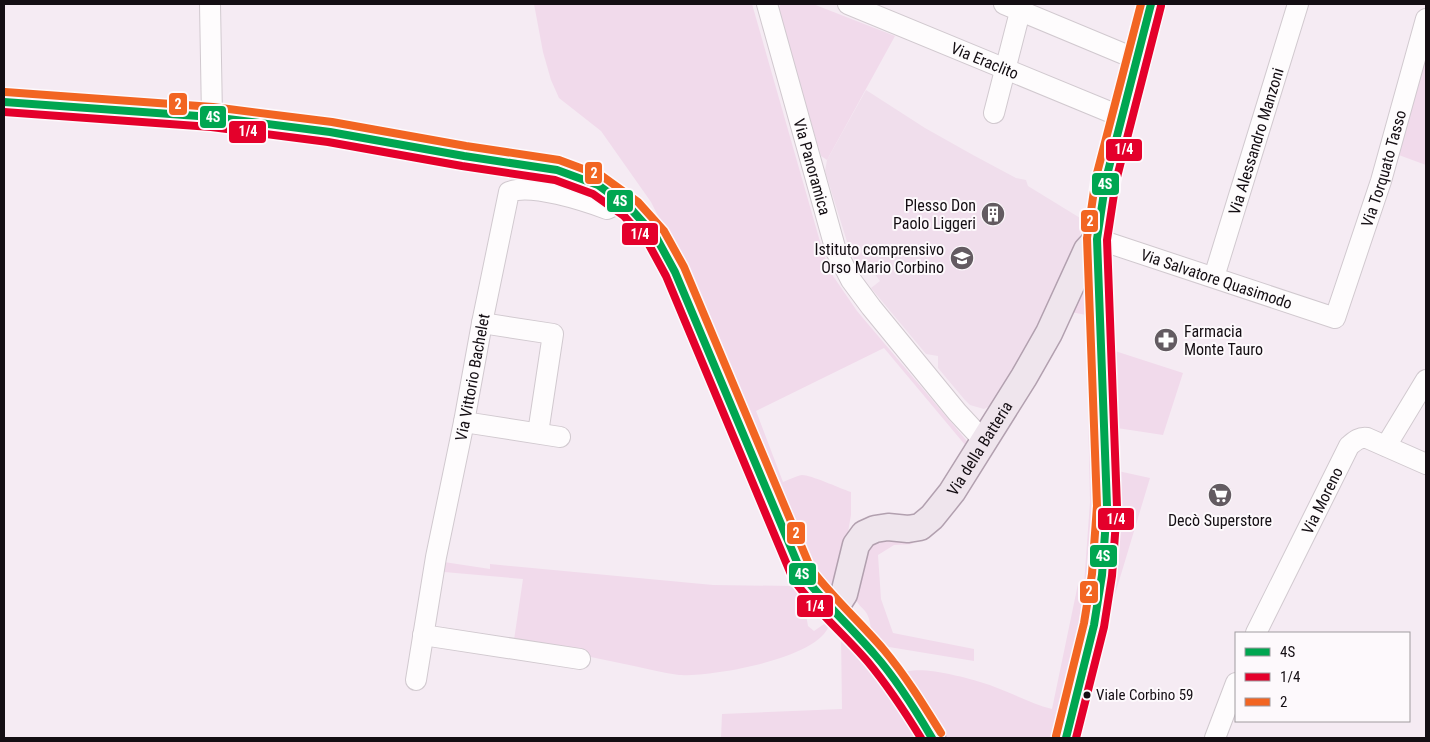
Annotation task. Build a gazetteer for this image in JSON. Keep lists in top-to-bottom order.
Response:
{
  "streets": {
    "main road": ["Via della Batteria"],
    "street": [
      "Via Eraclito",
      "Via Alessandro Manzoni",
      "Via Panoramica",
      "Via Torquato Tasso",
      "Via Salvatore Quasimodo",
      "Via Vittorio Bachelet",
      "Via Moreno"
    ]
  },
  "crossings": [
    ["Via Alessandro Manzoni", "Via Salvatore Quasimodo"],
    ["Via Panoramica", "Via della Batteria"],
    ["Via Torquato Tasso", "Via Salvatore Quasimodo"],
    ["Via Salvatore Quasimodo", "Via della Batteria"]
  ],
  "places": {
    "building": ["Plesso Don Paolo Liggeri"],
    "school or university": ["Istituto comprensivo Orso Mario Corbino"],
    "pharmacy": ["Farmacia Monte Tauro"],
    "supermarket": ["Decò Superstore"],
    "other": ["Viale Corbino 59"]
  },
  "lines": ["transit line 4S", "transit line 2", "transit line 1/4"],
  "legend": ["4S", "1/4", "2"]
}
